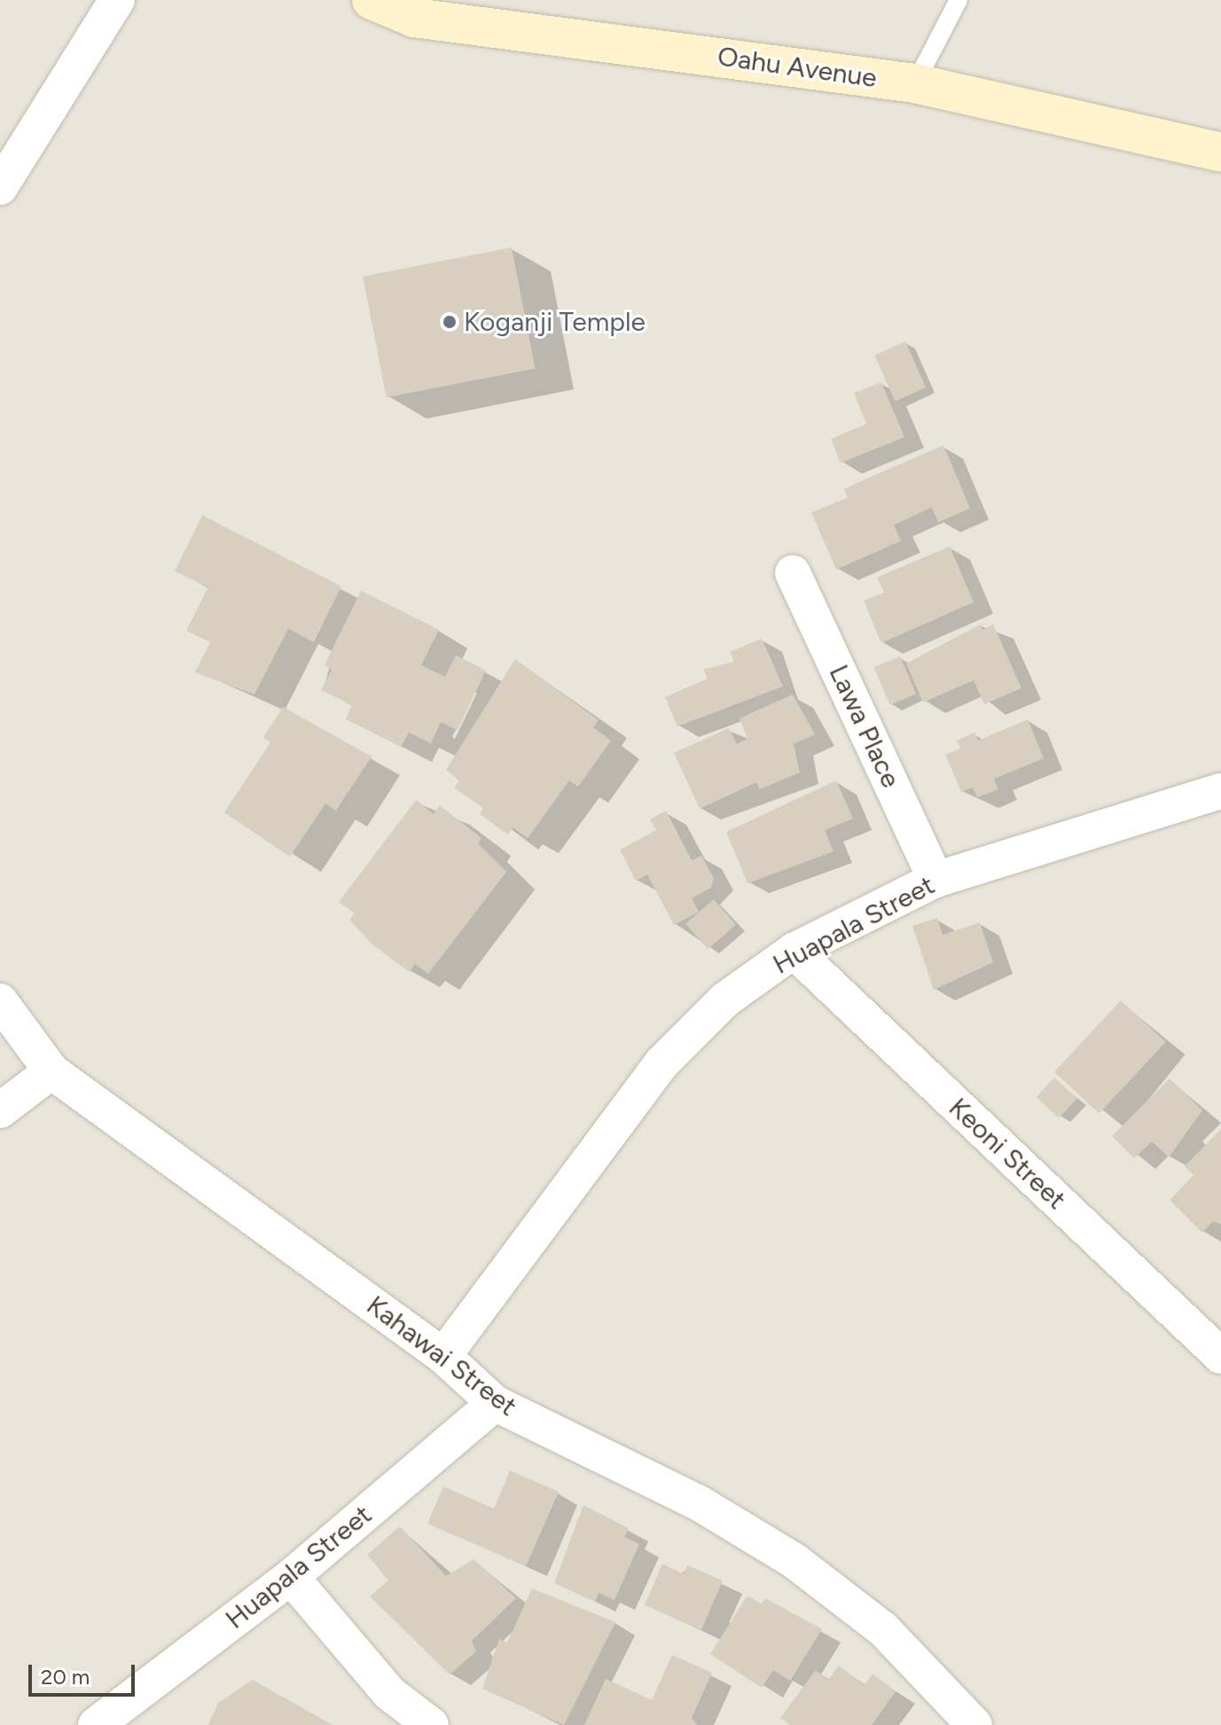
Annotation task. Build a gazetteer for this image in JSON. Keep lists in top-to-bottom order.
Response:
{
  "streets": {
    "street": [
      "Oahu Avenue",
      "Lawa Place",
      "Huapala Street",
      "Keoni Street",
      "Kahawai Street"
    ]
  },
  "crossings": [
    ["Lawa Place", "Huapala Street"],
    ["Huapala Street", "Keoni Street"],
    ["Huapala Street", "Kahawai Street"]
  ],
  "places": ["Koganji Temple"],
  "scale_bar": "20 m"
}
